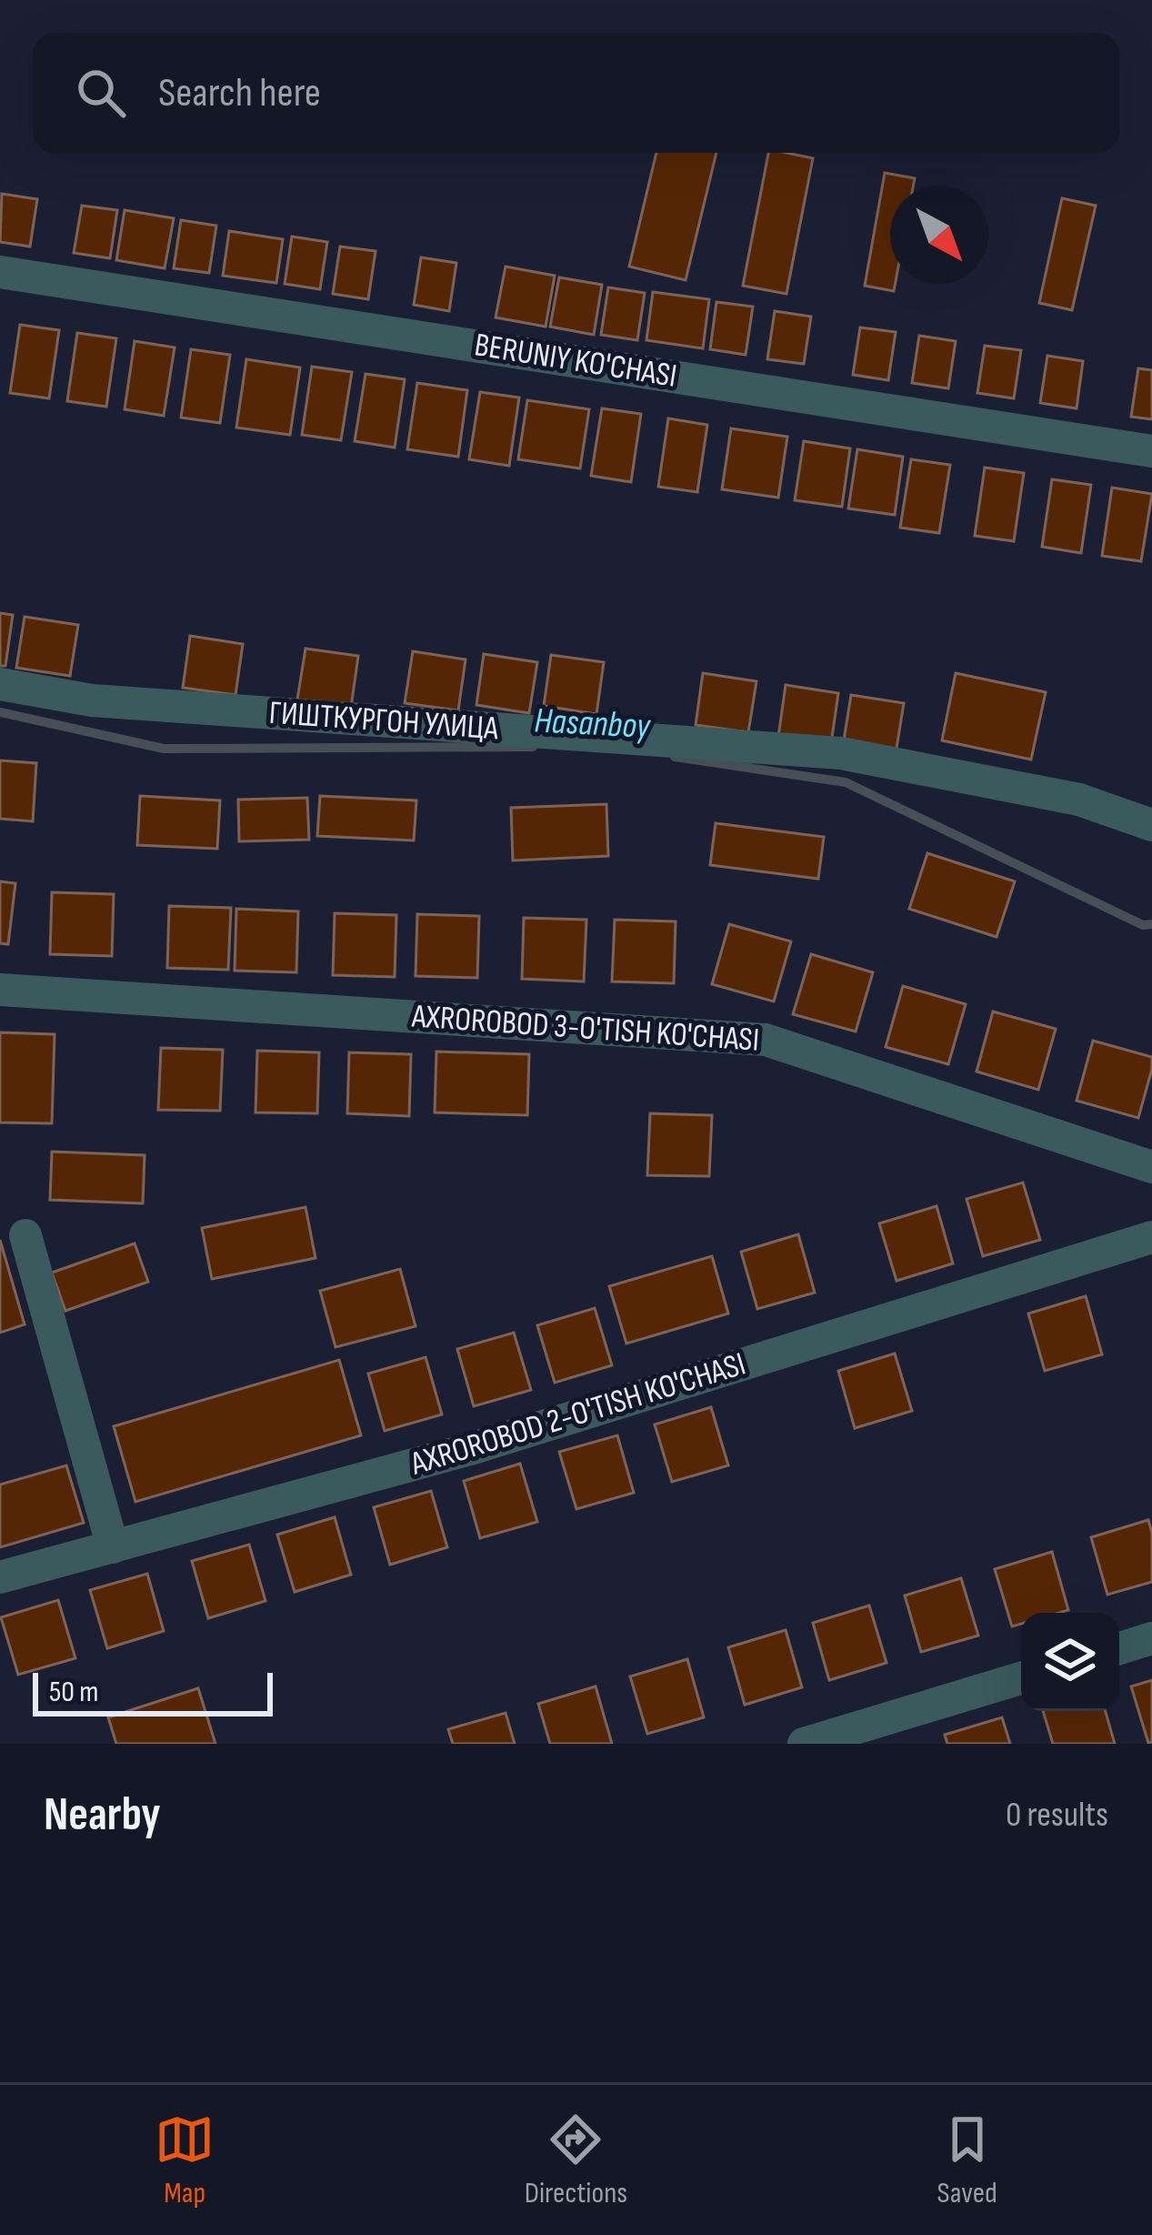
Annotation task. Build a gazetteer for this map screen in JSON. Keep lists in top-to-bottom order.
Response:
{
  "streets": {
    "street": [
      "BERUNIY KO'CHASI",
      "ГИШТКУРГОН УЛИЦА",
      "AXROROBOD 3-O'TISH KO'CHASI",
      "AXROROBOD 2-O'TISH KO'CHASI"
    ]
  },
  "water": ["Hasanboy"],
  "scale_bar": "50 m",
  "north": "bottom right",
  "page": {
    "search": "Search here",
    "scale": "50 m",
    "heading": ["Nearby", "0 results"],
    "nav": ["Map", "Directions", "Saved"]
  }
}
